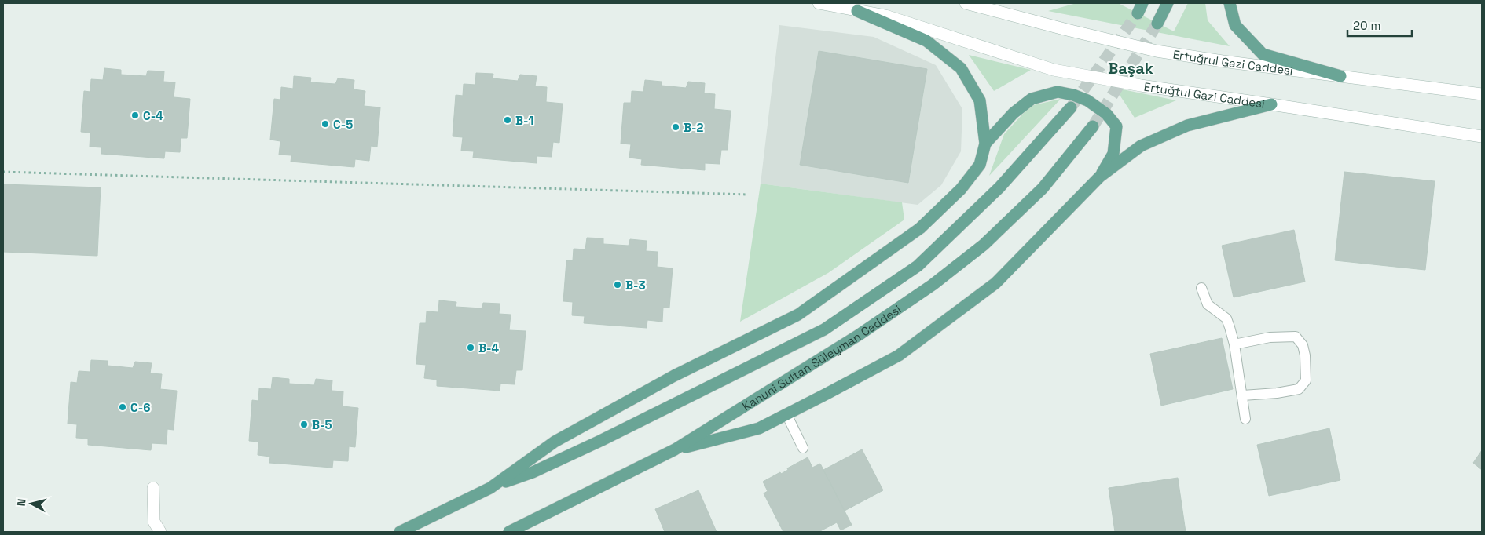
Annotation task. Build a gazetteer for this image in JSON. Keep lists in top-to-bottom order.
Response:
{
  "streets": {
    "main road": ["Ertuğrul Gazi Caddesi", "Ertuğtul Gazi Caddesi", "Kanuni Sultan Süleyman Caddesi"]
  },
  "districts": ["Başak"],
  "places": [
    "C-4",
    "B-1",
    "C-5",
    "B-2",
    "B-3",
    "B-4",
    "C-6",
    "B-5"
  ],
  "scale_bar": "20 m",
  "north": "left"
}
